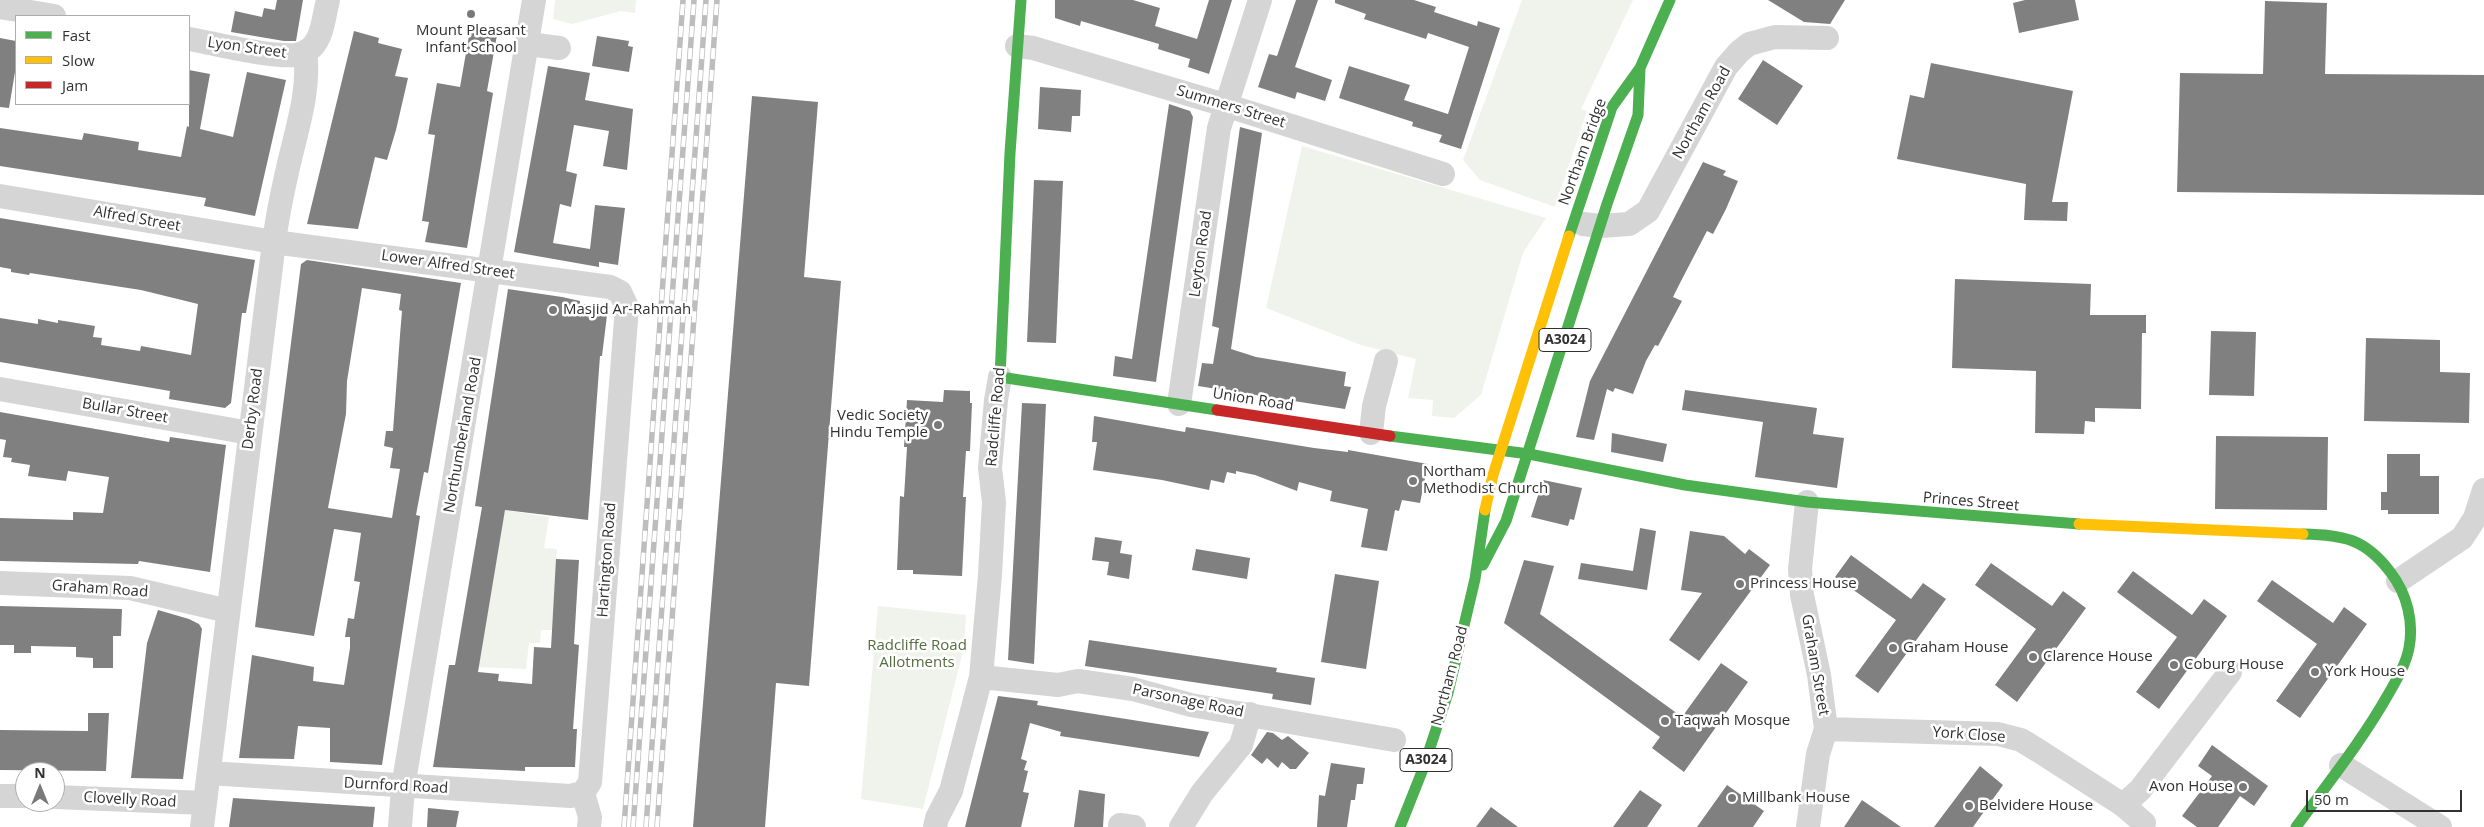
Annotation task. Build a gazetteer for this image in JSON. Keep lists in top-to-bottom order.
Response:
{
  "streets": {
    "street": [
      "Lyon Street",
      "Summers Street",
      "Northam Road",
      "Northam Bridge",
      "Alfred Street",
      "Leyton Road",
      "Lower Alfred Street",
      "A3024",
      "Union Road",
      "Derby Road",
      "Bullar Street",
      "Radcliffe Road",
      "Northumberland Road",
      "Princes Street",
      "Hartington Road",
      "Graham Road",
      "Graham Street",
      "Parsonage Road",
      "York Close",
      "Durnford Road",
      "Clovelly Road"
    ]
  },
  "crossings": [
    ["Lyon Street", "Derby Road"],
    ["Summers Street", "Leyton Road"],
    ["Summers Street", "Radcliffe Road"],
    ["Northam Road", "Northam Bridge"],
    ["Northam Road", "Union Road"],
    ["Northam Road", "Princes Street"],
    ["Alfred Street", "Lower Alfred Street"],
    ["Alfred Street", "Derby Road"],
    ["Leyton Road", "Union Road"],
    ["Lower Alfred Street", "Derby Road"],
    ["Lower Alfred Street", "Northumberland Road"],
    ["Lower Alfred Street", "Hartington Road"],
    ["Union Road", "Radcliffe Road"],
    ["Union Road", "Princes Street"],
    ["Derby Road", "Bullar Street"],
    ["Derby Road", "Graham Road"],
    ["Derby Road", "Durnford Road"],
    ["Derby Road", "Clovelly Road"],
    ["Radcliffe Road", "Parsonage Road"],
    ["Northumberland Road", "Durnford Road"],
    ["Princes Street", "Graham Street"],
    ["Hartington Road", "Durnford Road"],
    ["Graham Street", "York Close"]
  ],
  "parks": ["Radcliffe Road Allotments"],
  "places": [
    "Mount Pleasant Infant School",
    "Masjid Ar-Rahmah",
    "Vedic Society Hindu Temple",
    "Northam Methodist Church",
    "Princess House",
    "Graham House",
    "Clarence House",
    "Coburg House",
    "York House",
    "Taqwah Mosque",
    "Avon House",
    "Millbank House",
    "Belvidere House"
  ],
  "legend": ["Fast", "Slow", "Jam"],
  "scale_bar": "50 m",
  "north": "top"
}
